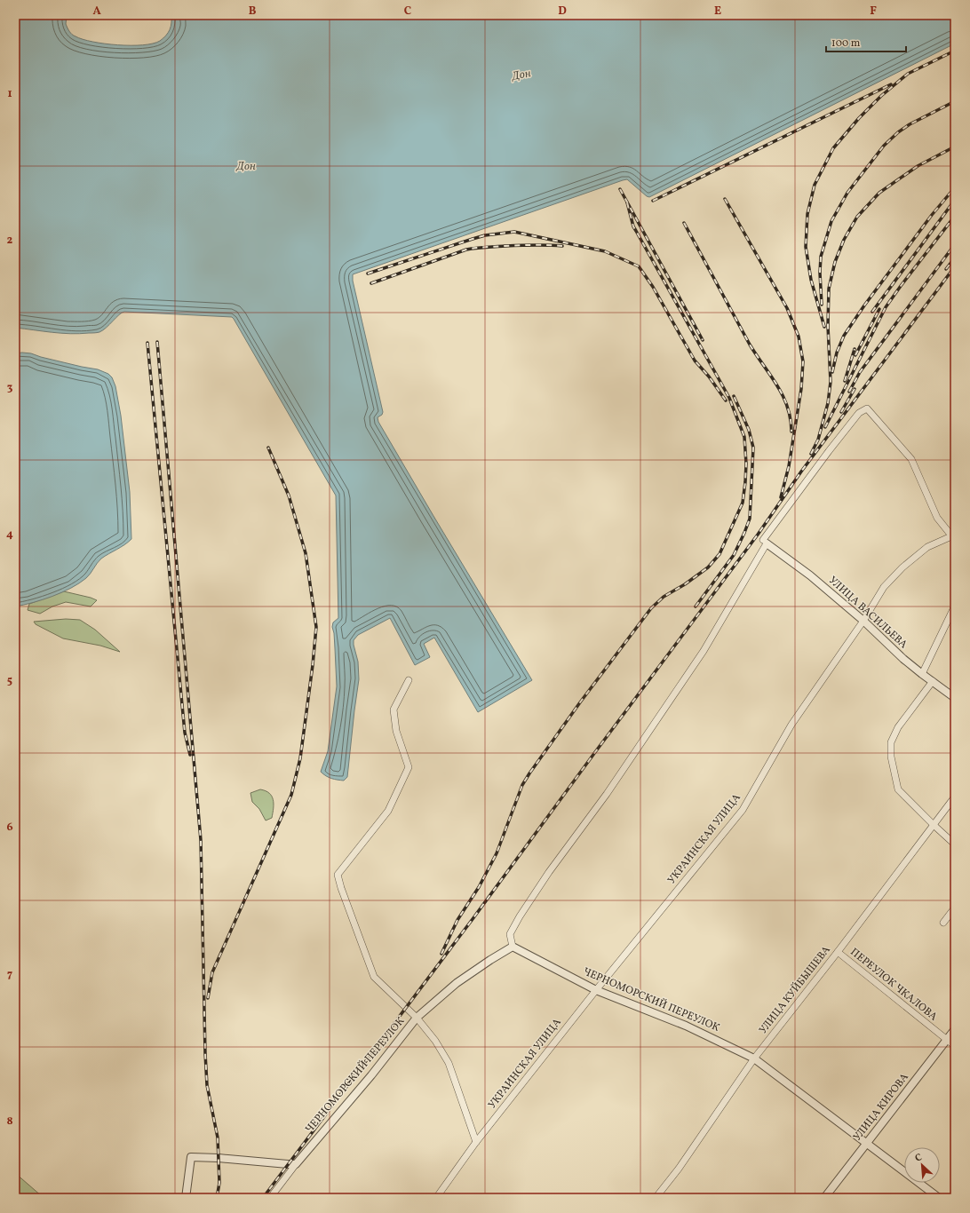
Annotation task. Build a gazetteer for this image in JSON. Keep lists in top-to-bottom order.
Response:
{
  "streets": {
    "street": [
      "УЛИЦА ВАСИЛЬЕВА",
      "УКРАИНСКАЯ УЛИЦА",
      "ПЕРЕУЛОК ЧКАЛОВА",
      "УЛИЦА КУЙБЫШЕВА",
      "ЧЕРНОМОРСКИЙ ПЕРЕУЛОК",
      "УЛИЦА КИРОВА"
    ]
  },
  "crossings": [
    ["УЛИЦА ВАСИЛЬЕВА", "УКРАИНСКАЯ УЛИЦА"],
    ["УКРАИНСКАЯ УЛИЦА", "ЧЕРНОМОРСКИЙ ПЕРЕУЛОК"],
    ["ПЕРЕУЛОК ЧКАЛОВА", "УЛИЦА КУЙБЫШЕВА"],
    ["ПЕРЕУЛОК ЧКАЛОВА", "УЛИЦА КИРОВА"],
    ["УЛИЦА КУЙБЫШЕВА", "ЧЕРНОМОРСКИЙ ПЕРЕУЛОК"],
    ["ЧЕРНОМОРСКИЙ ПЕРЕУЛОК", "УЛИЦА КИРОВА"]
  ],
  "water": ["Дон"],
  "scale_bar": "100 m",
  "north": "top left",
  "grid": {
    "columns": [
      "A",
      "B",
      "C",
      "D",
      "E",
      "F"
    ],
    "rows": [
      "1",
      "2",
      "3",
      "4",
      "5",
      "6",
      "7",
      "8"
    ]
  }
}
